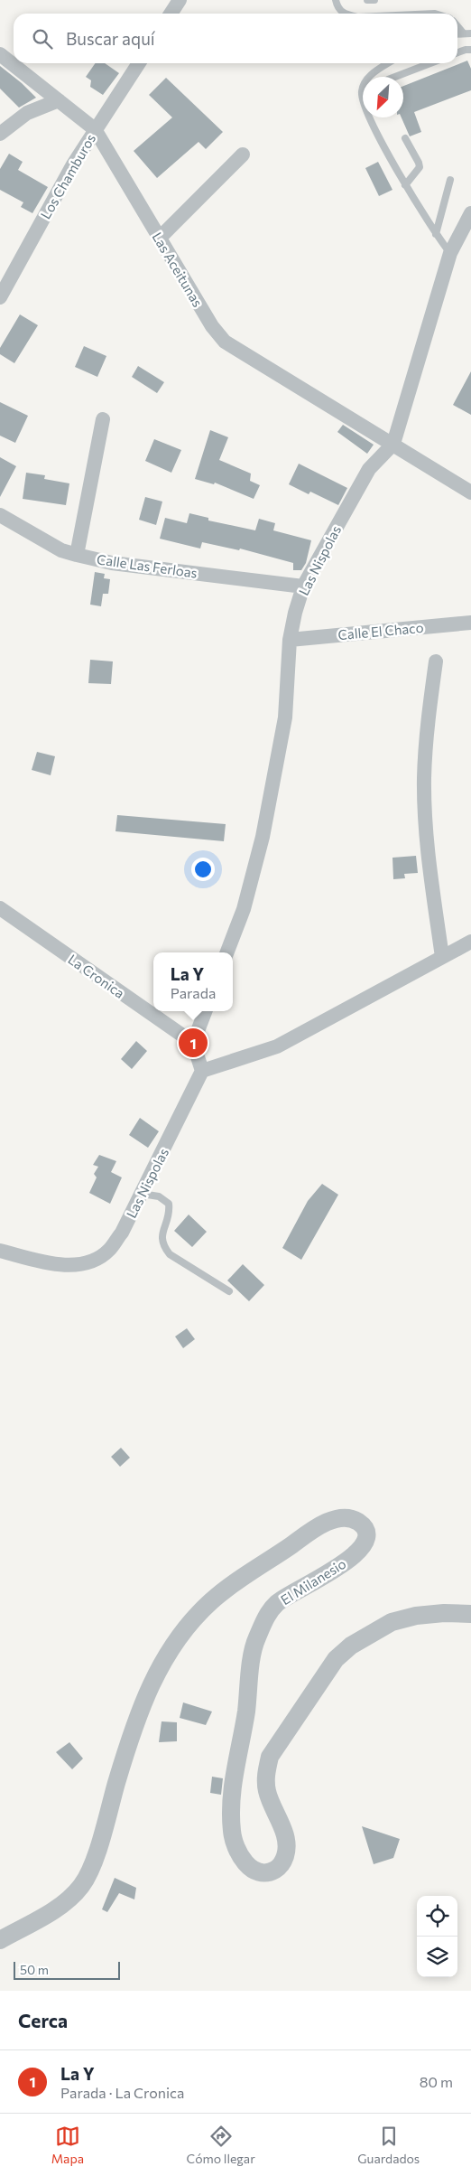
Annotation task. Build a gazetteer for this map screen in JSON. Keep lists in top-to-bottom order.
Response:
{
  "streets": {
    "street": [
      "Los Chamburos",
      "Las Aceitunas",
      "Las Nispolas",
      "Calle Las Ferloas",
      "Calle El Chaco",
      "La Cronica",
      "El Milanesio"
    ]
  },
  "crossings": [
    ["Los Chamburos", "Las Aceitunas"],
    ["Las Aceitunas", "Las Nispolas"],
    ["Las Nispolas", "Calle Las Ferloas"],
    ["Las Nispolas", "Calle El Chaco"]
  ],
  "scale_bar": "50 m",
  "north": "bottom left",
  "page": {
    "search": "Buscar aquí",
    "popup": ["La Y", "Parada"],
    "pins": "1",
    "scale": "50 m",
    "heading": "Cerca",
    "list": [
      {
        "mark": "1",
        "name": "La Y",
        "note": "Parada · La Cronica",
        "value": "80 m"
      }
    ],
    "nav": ["Mapa", "Cómo llegar", "Guardados"]
  }
}
